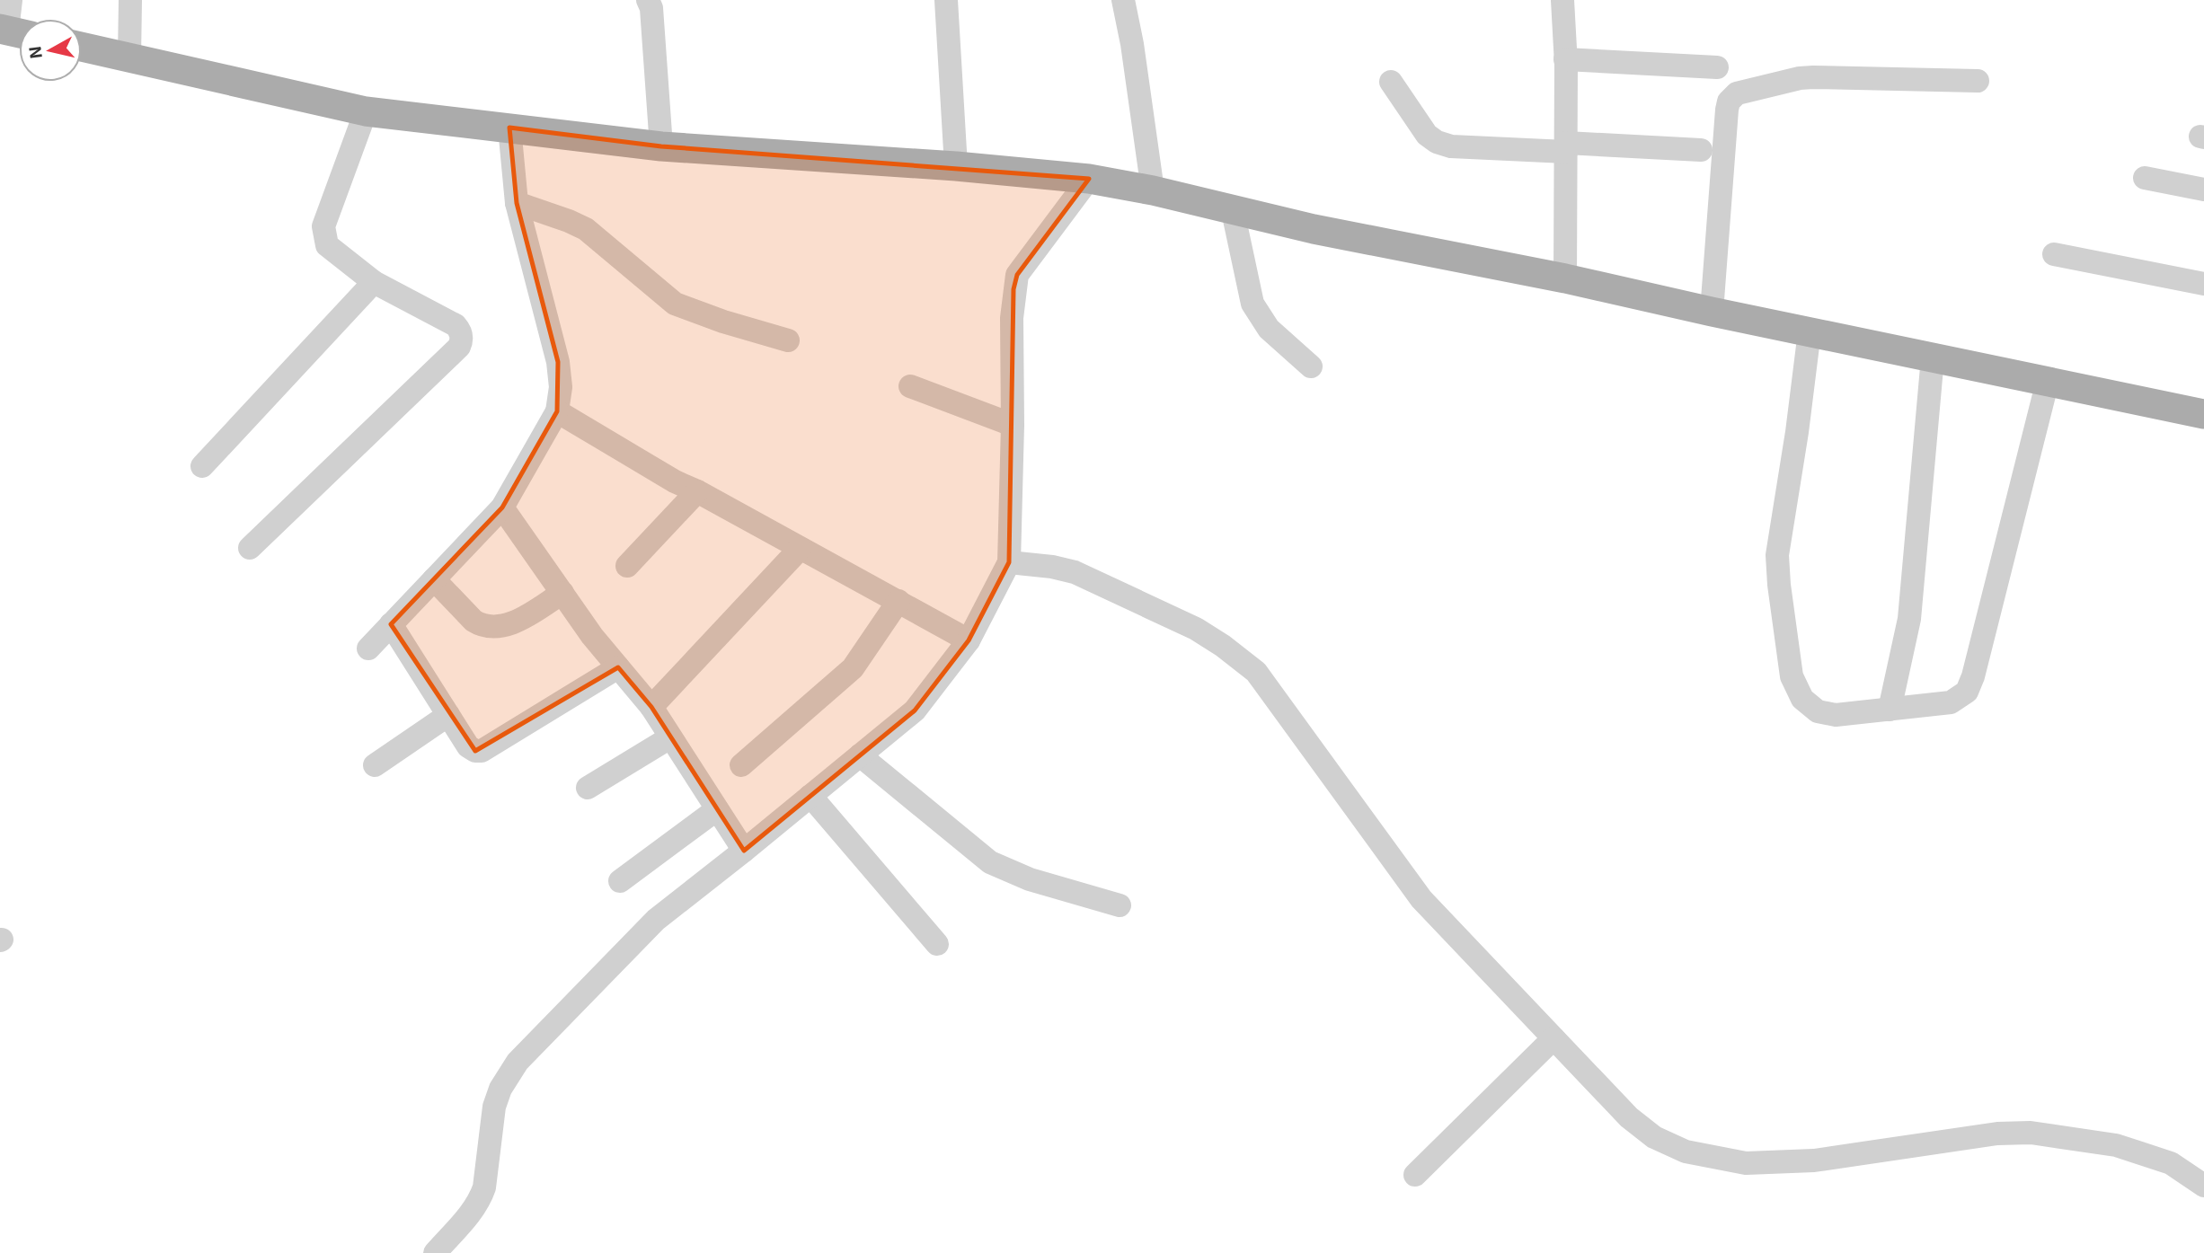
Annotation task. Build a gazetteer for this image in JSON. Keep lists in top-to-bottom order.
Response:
{
  "north": "left"
}
